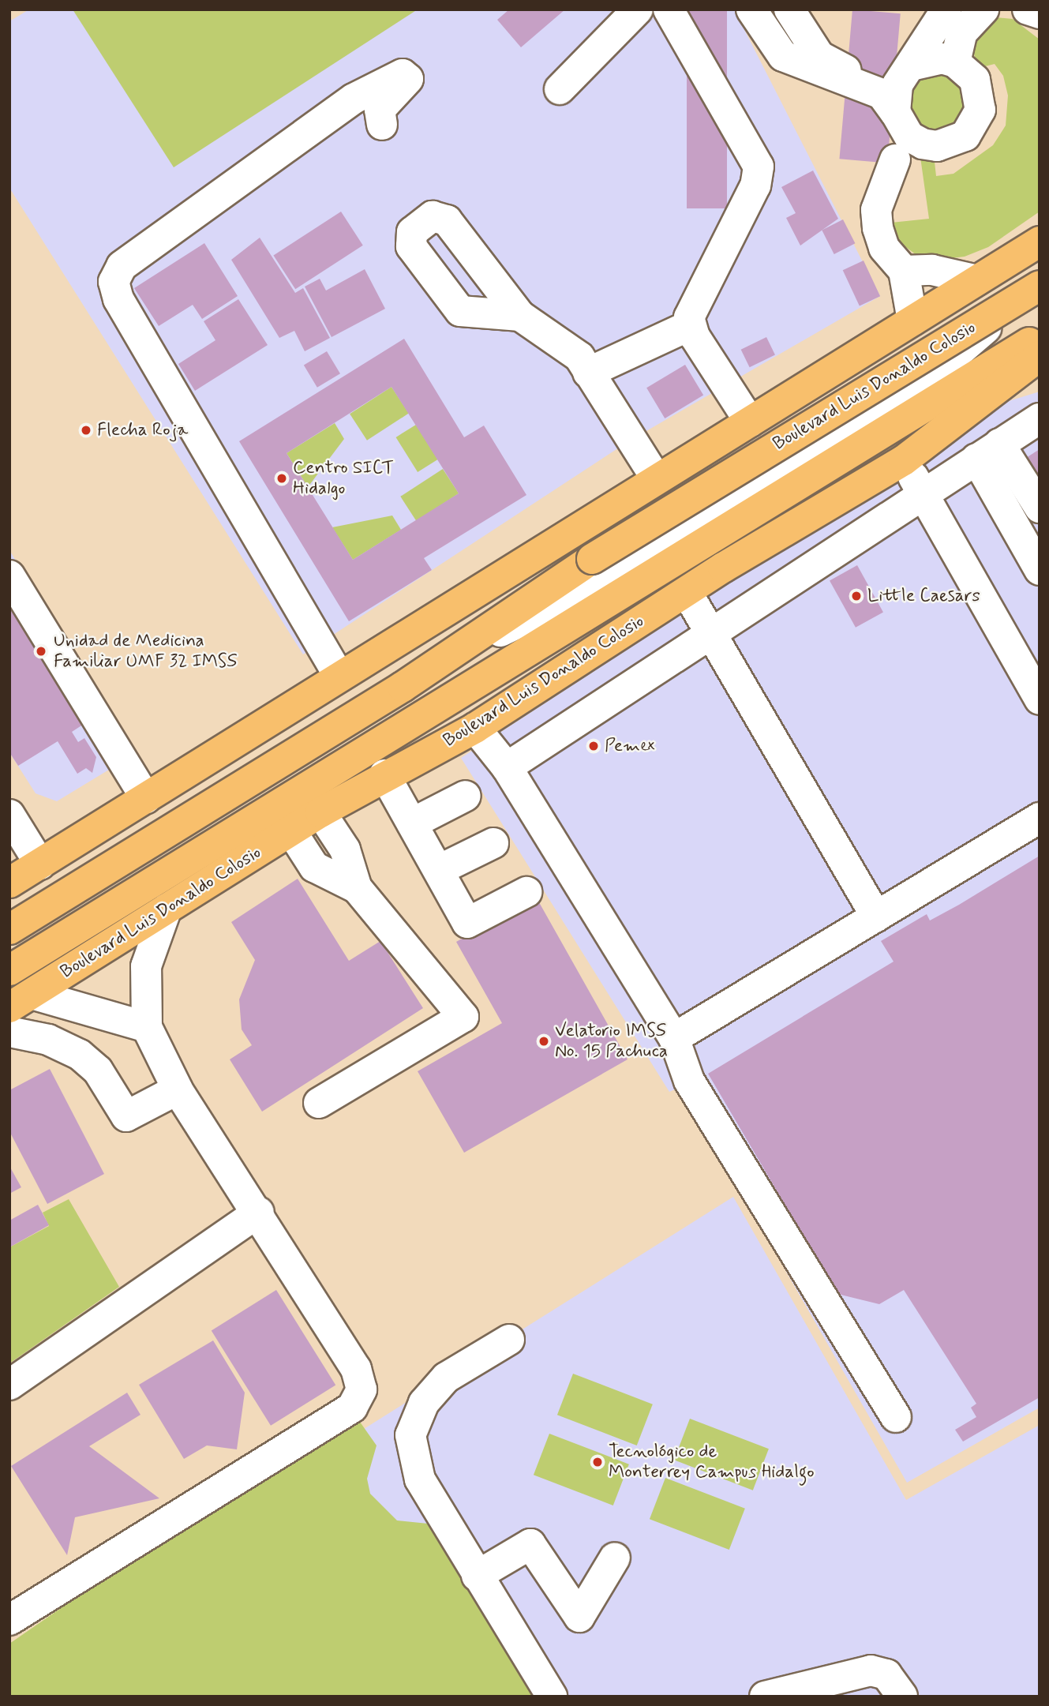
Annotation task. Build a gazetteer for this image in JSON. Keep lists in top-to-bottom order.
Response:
{
  "streets": {
    "main road": ["Boulevard Luis Donaldo Colosio"]
  },
  "places": [
    "Flecha Roja",
    "Centro SICT Hidalgo",
    "Little Caesars",
    "Unidad de Medicina Familiar UMF 32 IMSS",
    "Pemex",
    "Velatorio IMSS No. 15 Pachuca",
    "Tecnológico de Monterrey Campus Hidalgo"
  ]
}
